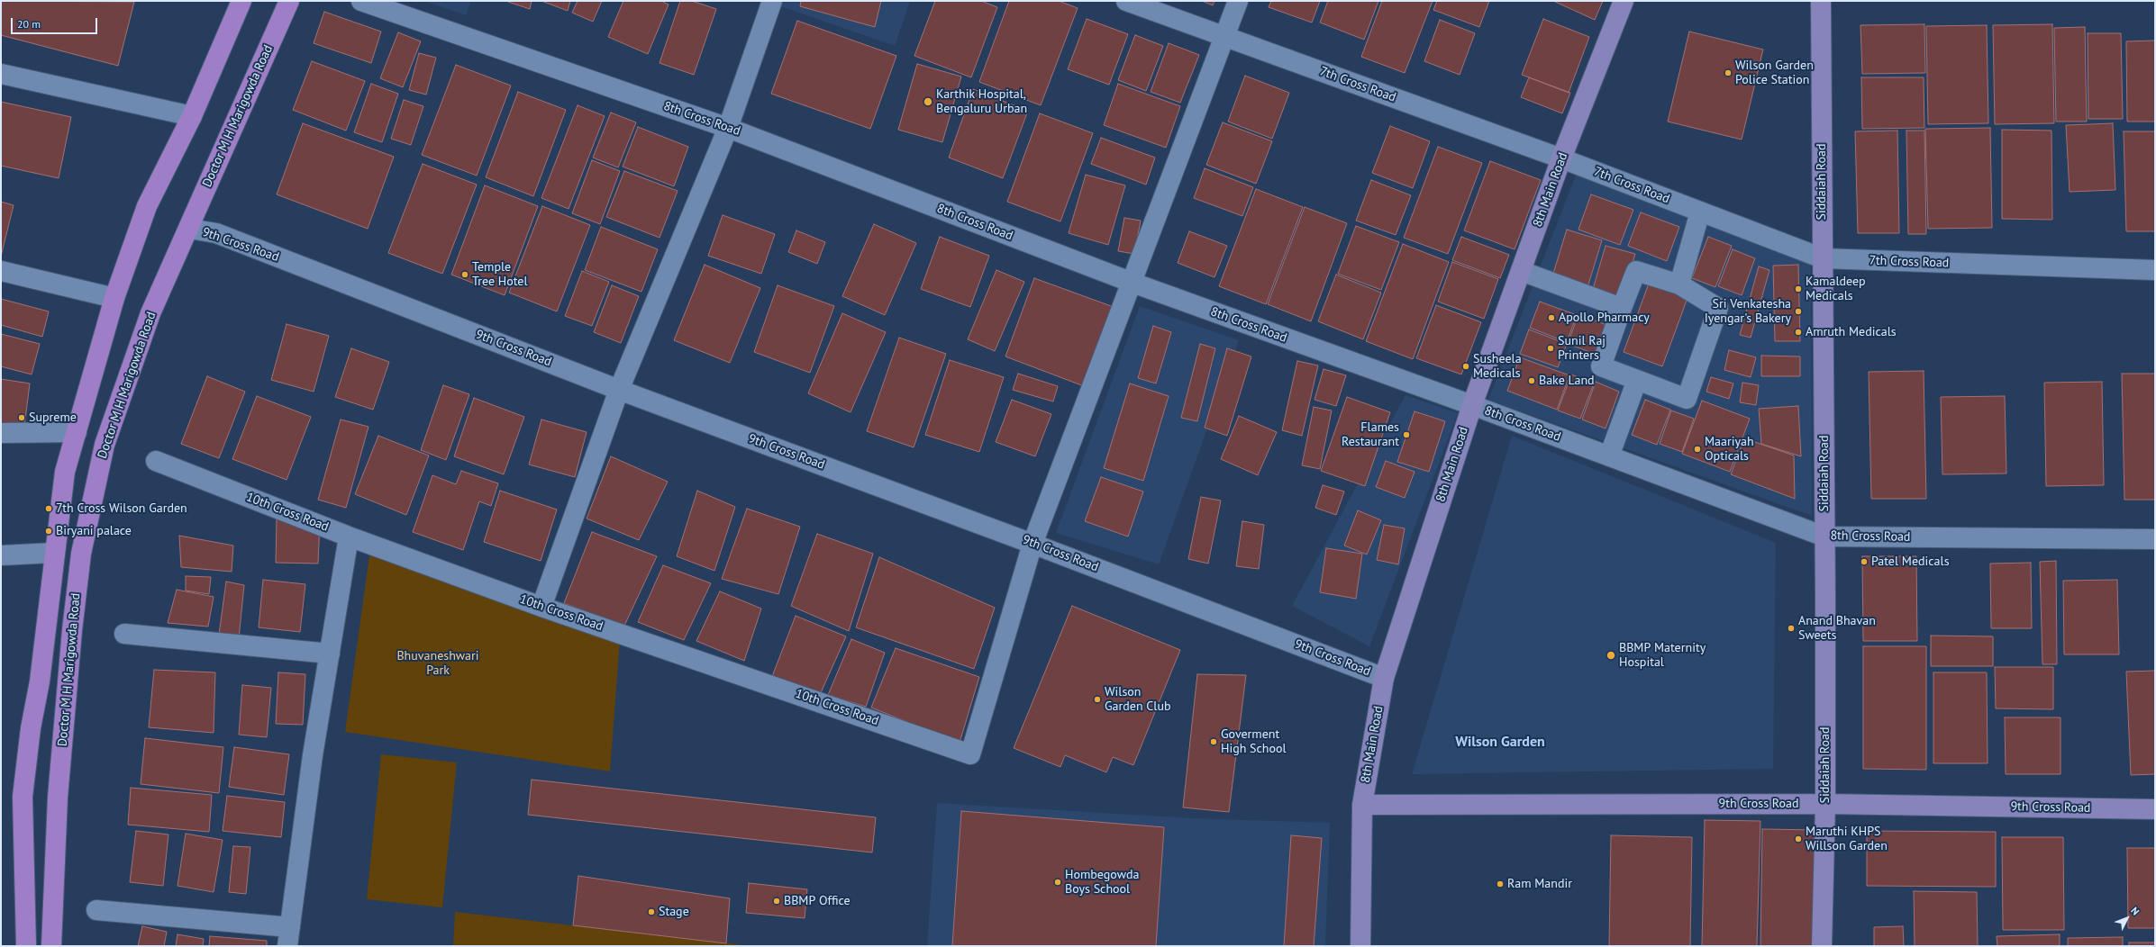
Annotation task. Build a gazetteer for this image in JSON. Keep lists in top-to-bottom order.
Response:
{
  "streets": {
    "main road": ["Doctor M H Marigowda Road"],
    "street": [
      "7th Cross Road",
      "8th Cross Road",
      "Siddaiah Road",
      "8th Main Road",
      "9th Cross Road",
      "10th Cross Road"
    ]
  },
  "crossings": [
    ["7th Cross Road", "Siddaiah Road"],
    ["7th Cross Road", "8th Main Road"],
    ["Doctor M H Marigowda Road", "9th Cross Road"],
    ["8th Cross Road", "Siddaiah Road"],
    ["8th Cross Road", "8th Main Road"],
    ["Siddaiah Road", "9th Cross Road"],
    ["8th Main Road", "9th Cross Road"],
    ["9th Cross Road", "10th Cross Road"]
  ],
  "districts": ["Wilson Garden"],
  "parks": ["Bhuvaneshwari Park"],
  "places": [
    "Wilson Garden Police Station",
    "Karthik Hospital, Bengaluru Urban",
    "Temple Tree Hotel",
    "Kamaldeep Medicals",
    "Sri Venkatesha Iyengar's Bakery",
    "Apollo Pharmacy",
    "Amruth Medicals",
    "Sunil Raj Printers",
    "Susheela Medicals",
    "Bake Land",
    "Supreme",
    "Flames Restaurant",
    "Maariyah Opticals",
    "7th Cross Wilson Garden",
    "Biryani palace",
    "Patel Medicals",
    "Anand Bhavan Sweets",
    "BBMP Maternity Hospital",
    "Wilson Garden Club",
    "Goverment High School",
    "Maruthi KHPS Willson Garden",
    "Hombegowda Boys School",
    "Ram Mandir",
    "BBMP Office",
    "Stage"
  ],
  "scale_bar": "20 m",
  "north": "top right"
}
